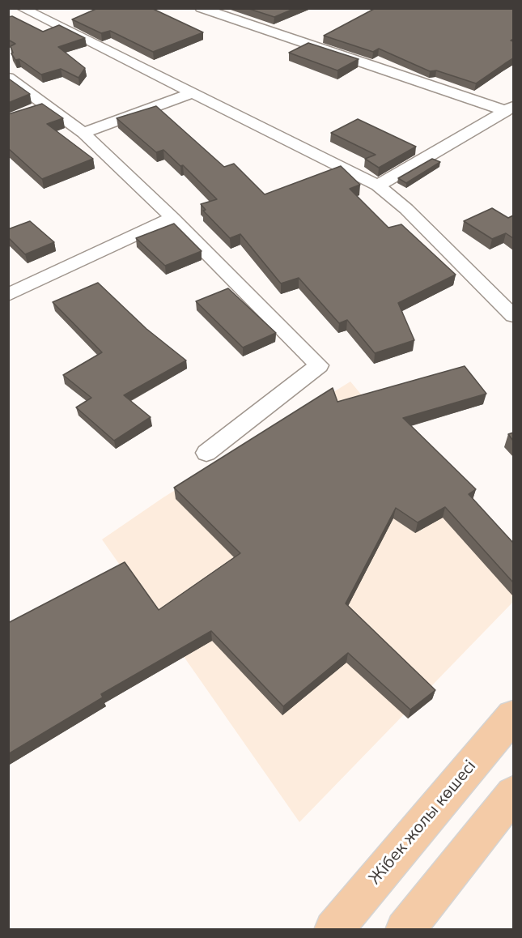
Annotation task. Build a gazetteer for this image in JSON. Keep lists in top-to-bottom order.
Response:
{
  "streets": {
    "main road": ["Жібек жолы көшесі"]
  }
}
